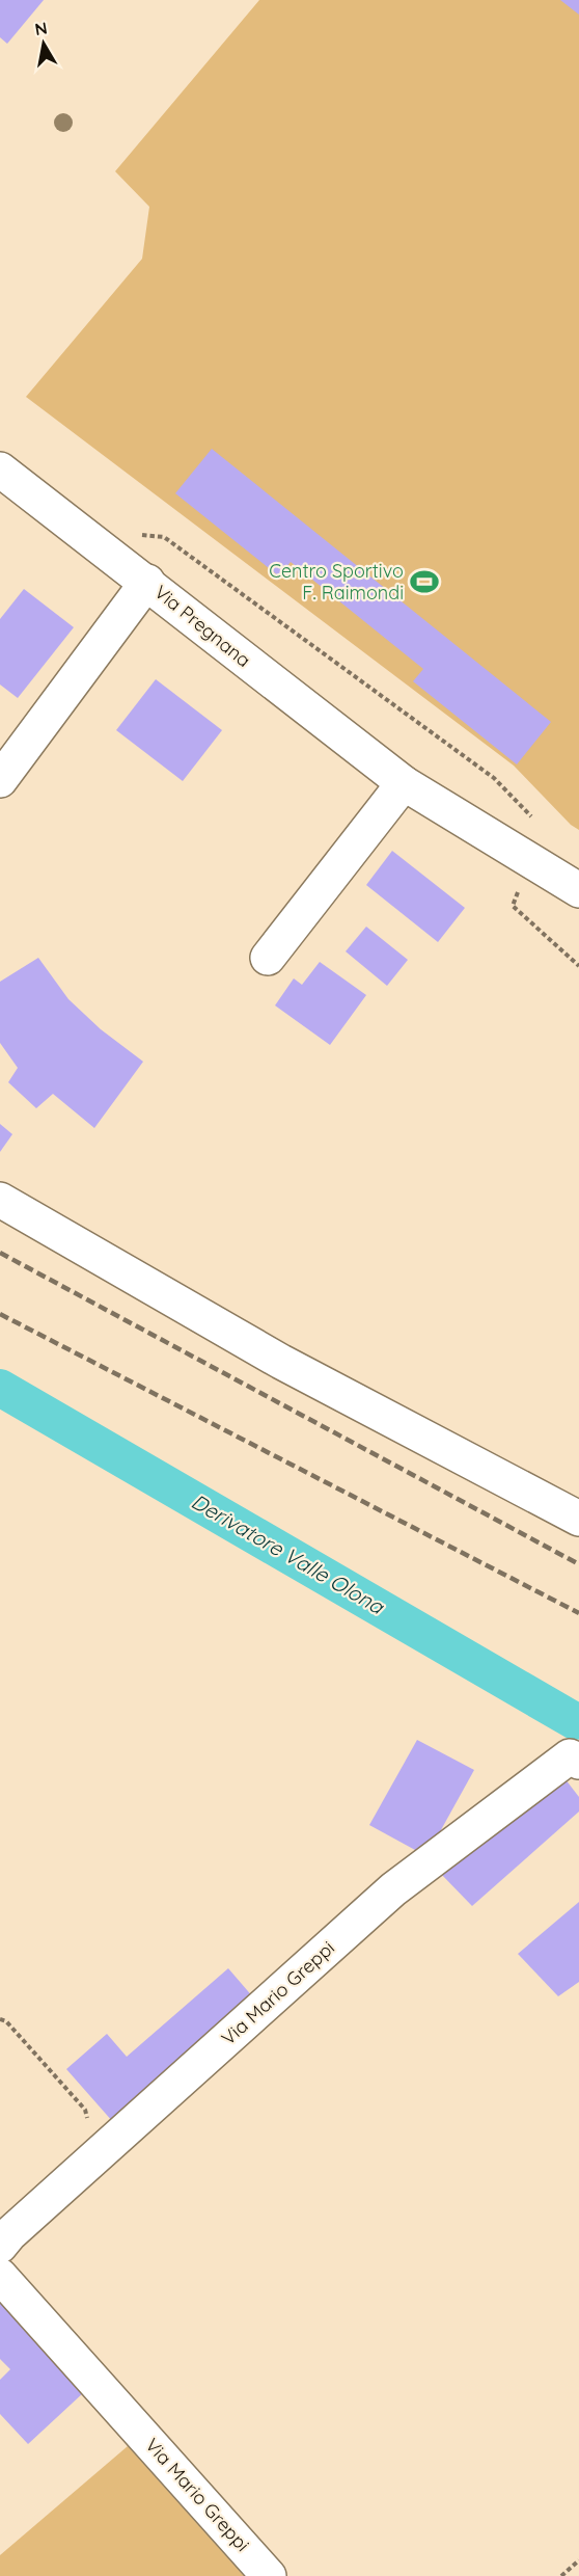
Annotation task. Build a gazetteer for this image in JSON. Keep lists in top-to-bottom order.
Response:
{
  "streets": {
    "street": ["Via Pregnana", "Via Mario Greppi"]
  },
  "water": ["Derivatore Valle Olona"],
  "places": {
    "sports": ["Centro Sportivo F. Raimondi"]
  },
  "north": "top"
}
